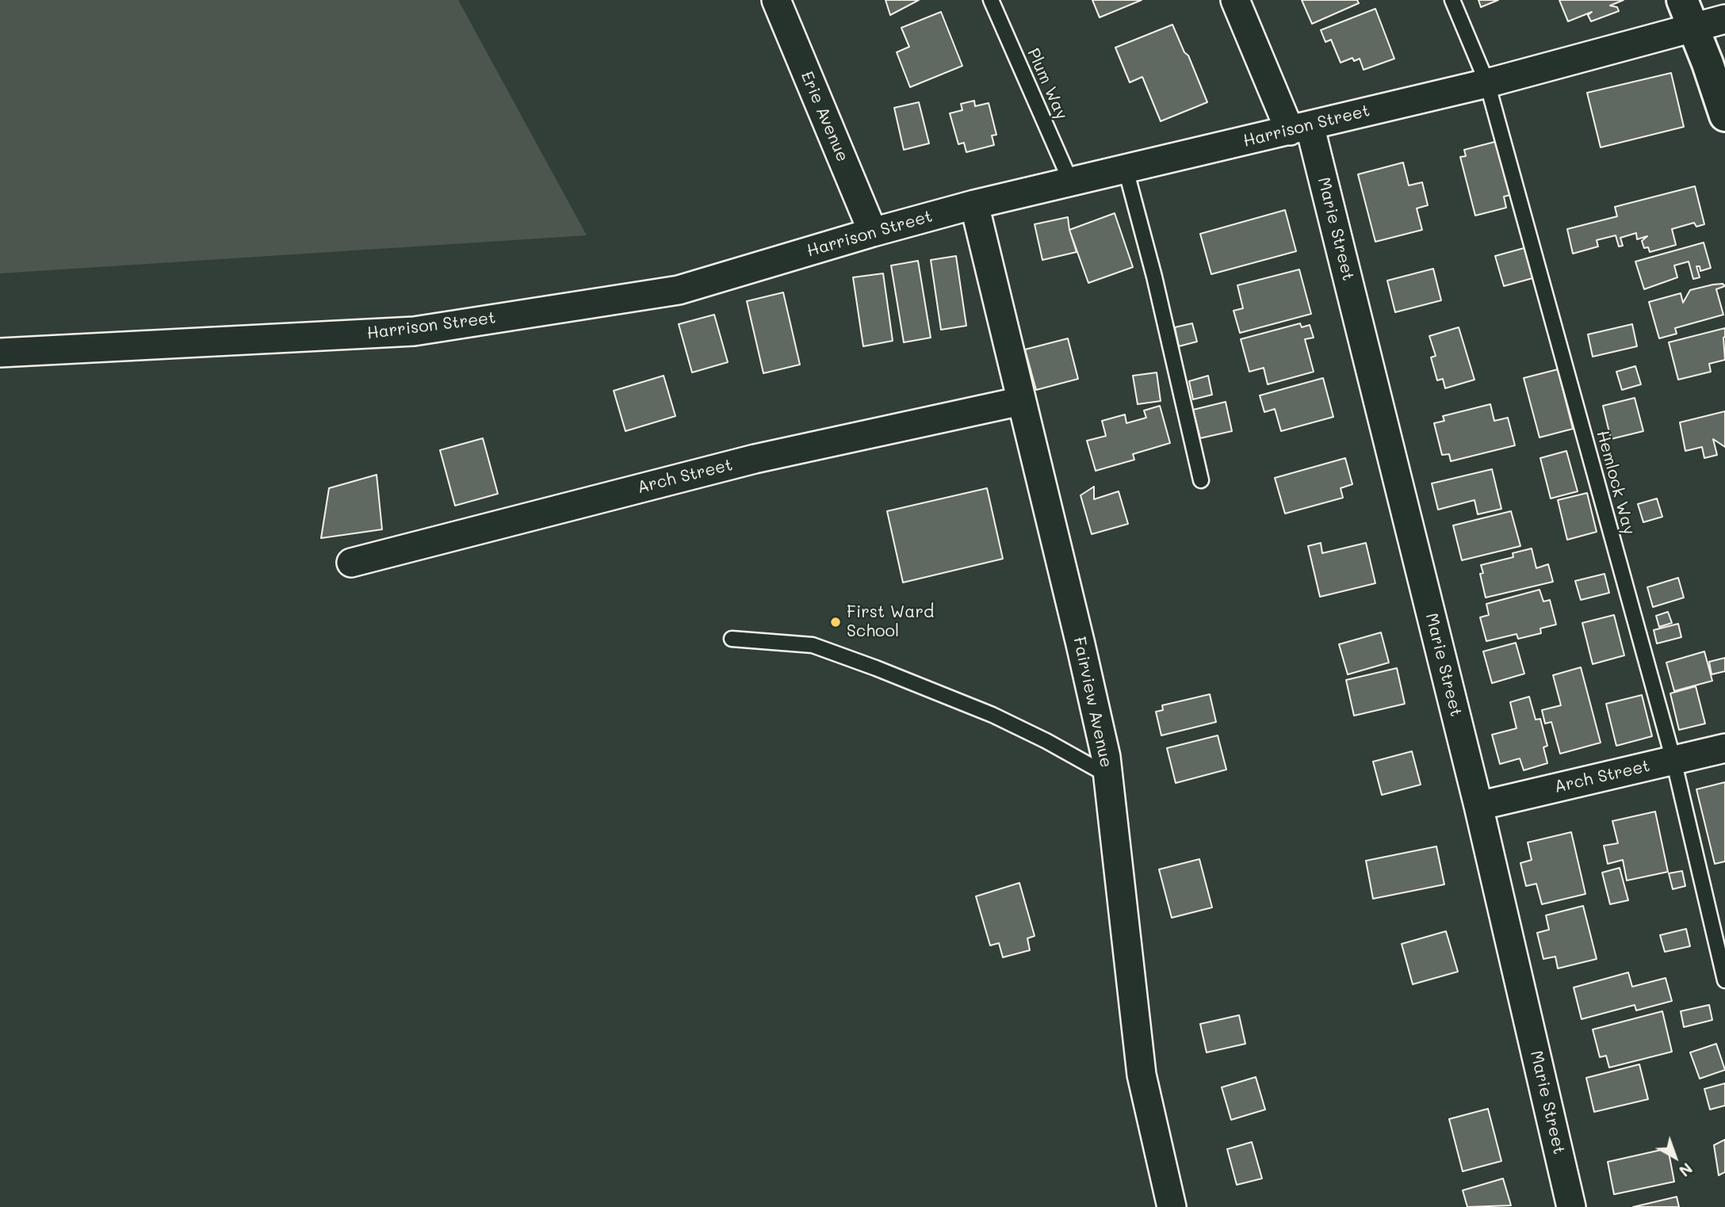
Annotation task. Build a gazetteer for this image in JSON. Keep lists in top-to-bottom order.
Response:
{
  "streets": {
    "street": [
      "Erie Avenue",
      "Harrison Street",
      "Marie Street",
      "Arch Street",
      "Fairview Avenue"
    ],
    "lane": ["Plum Way", "Hemlock Way"]
  },
  "crossings": [
    ["Plum Way", "Harrison Street"],
    ["Erie Avenue", "Harrison Street"],
    ["Harrison Street", "Marie Street"],
    ["Harrison Street", "Hemlock Way"],
    ["Harrison Street", "Fairview Avenue"],
    ["Marie Street", "Arch Street"],
    ["Arch Street", "Hemlock Way"],
    ["Arch Street", "Fairview Avenue"]
  ],
  "places": ["First Ward School"],
  "north": "bottom right"
}
